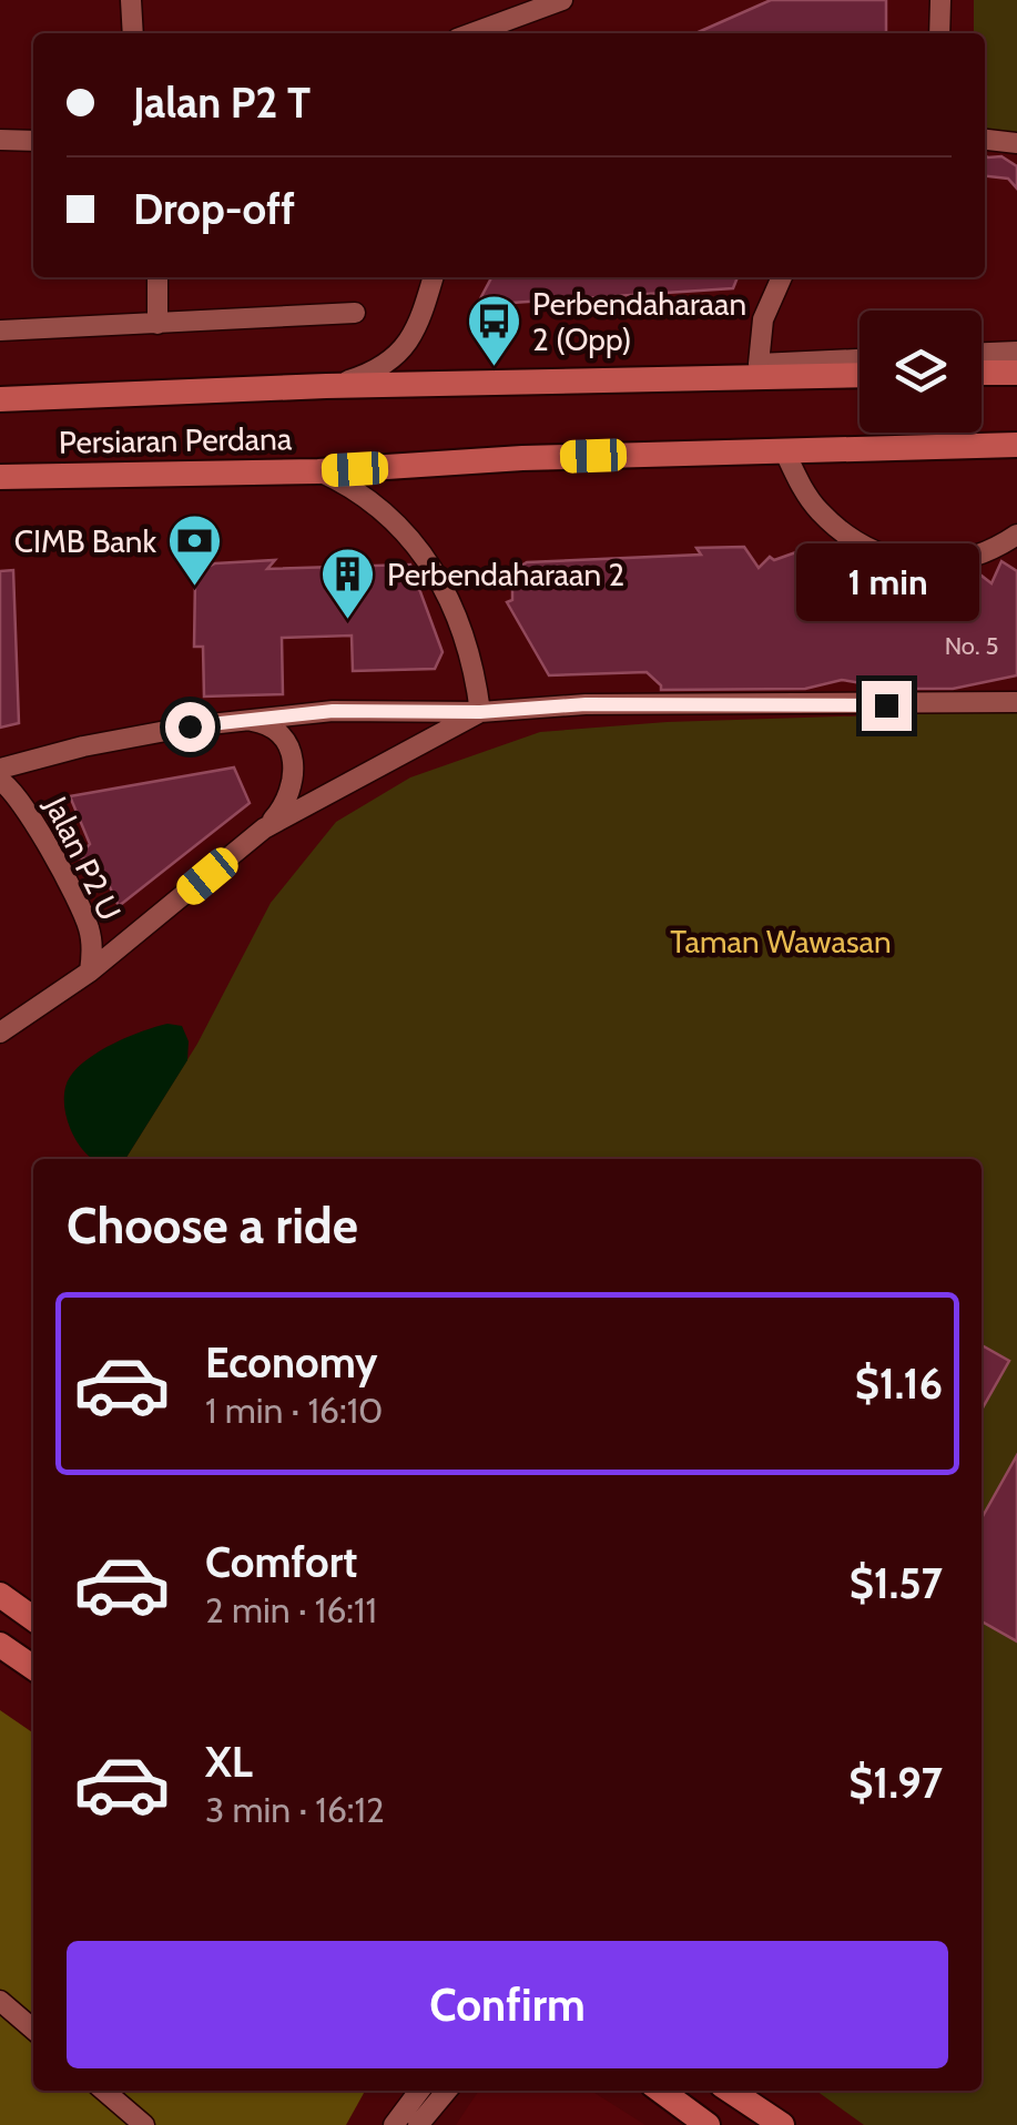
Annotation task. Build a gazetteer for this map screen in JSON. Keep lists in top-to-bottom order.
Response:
{
  "streets": {
    "main road": ["Persiaran Perdana"],
    "street": ["Jalan P2 U"]
  },
  "parks": ["Taman Wawasan"],
  "places": {
    "bus stop": ["Perbendaharaan 2 (Opp)"],
    "bank": ["CIMB Bank"],
    "building": ["Perbendaharaan 2"]
  },
  "house_numbers": ["No. 5"],
  "page": {
    "banner": ["Jalan P2 T", "Drop-off"],
    "bubble": "1 min",
    "heading": "Choose a ride",
    "list": [
      {
        "name": "Economy",
        "note": "1 min · 16:10",
        "value": "$1.16"
      },
      {
        "name": "Comfort",
        "note": "2 min · 16:11",
        "value": "$1.57"
      },
      {
        "name": "XL",
        "note": "3 min · 16:12",
        "value": "$1.97"
      }
    ],
    "buttons": "Confirm"
  }
}
